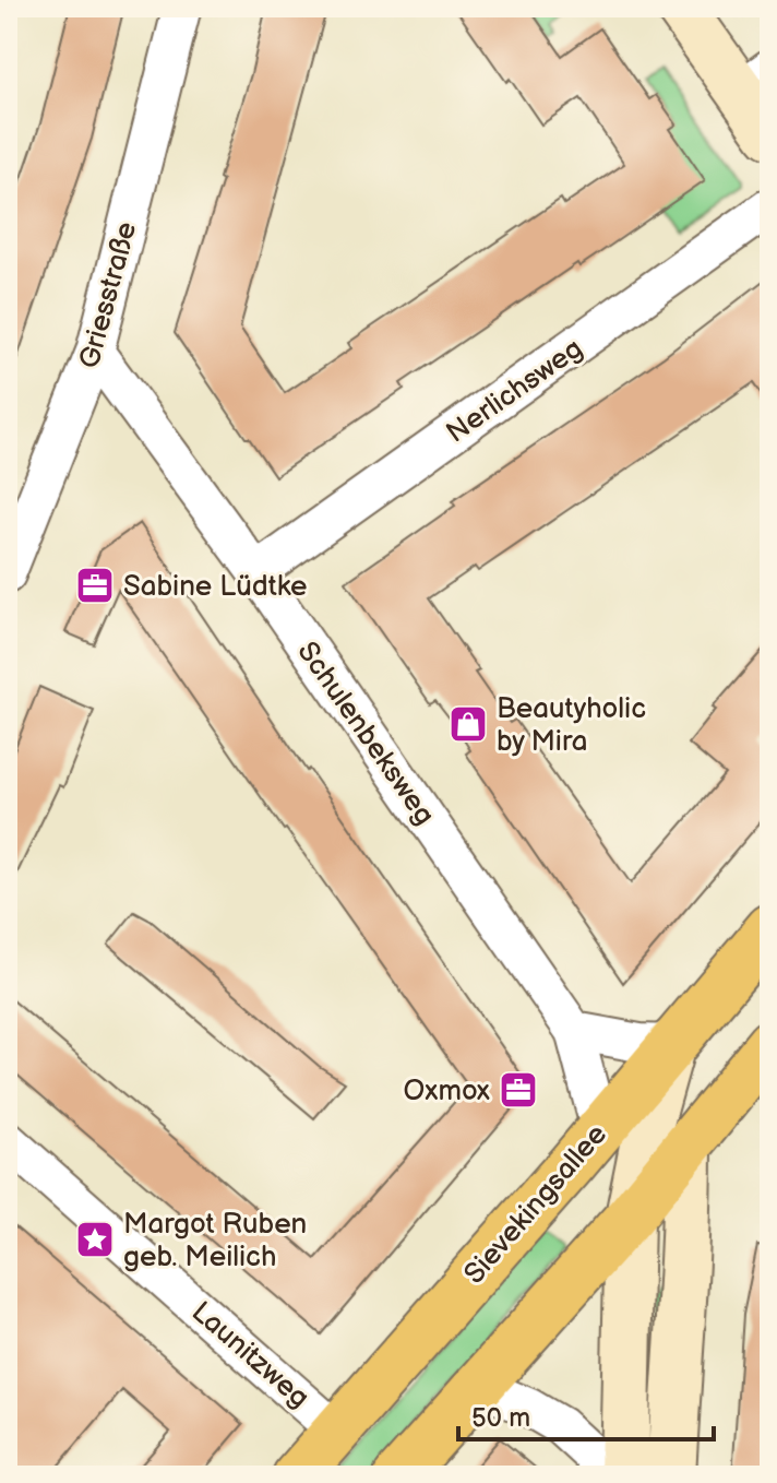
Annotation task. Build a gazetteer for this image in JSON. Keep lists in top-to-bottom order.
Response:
{
  "streets": {
    "main road": ["Sievekingsallee"],
    "street": [
      "Griesstraße",
      "Nerlichsweg",
      "Schulenbeksweg",
      "Launitzweg"
    ]
  },
  "crossings": [
    ["Griesstraße", "Schulenbeksweg"],
    ["Nerlichsweg", "Schulenbeksweg"],
    ["Schulenbeksweg", "Sievekingsallee"],
    ["Sievekingsallee", "Launitzweg"]
  ],
  "places": {
    "office": ["Sabine Lüdtke", "Oxmox"],
    "shop": ["Beautyholic by Mira"],
    "place": ["Margot Ruben geb. Meilich"]
  },
  "scale_bar": "50 m"
}
